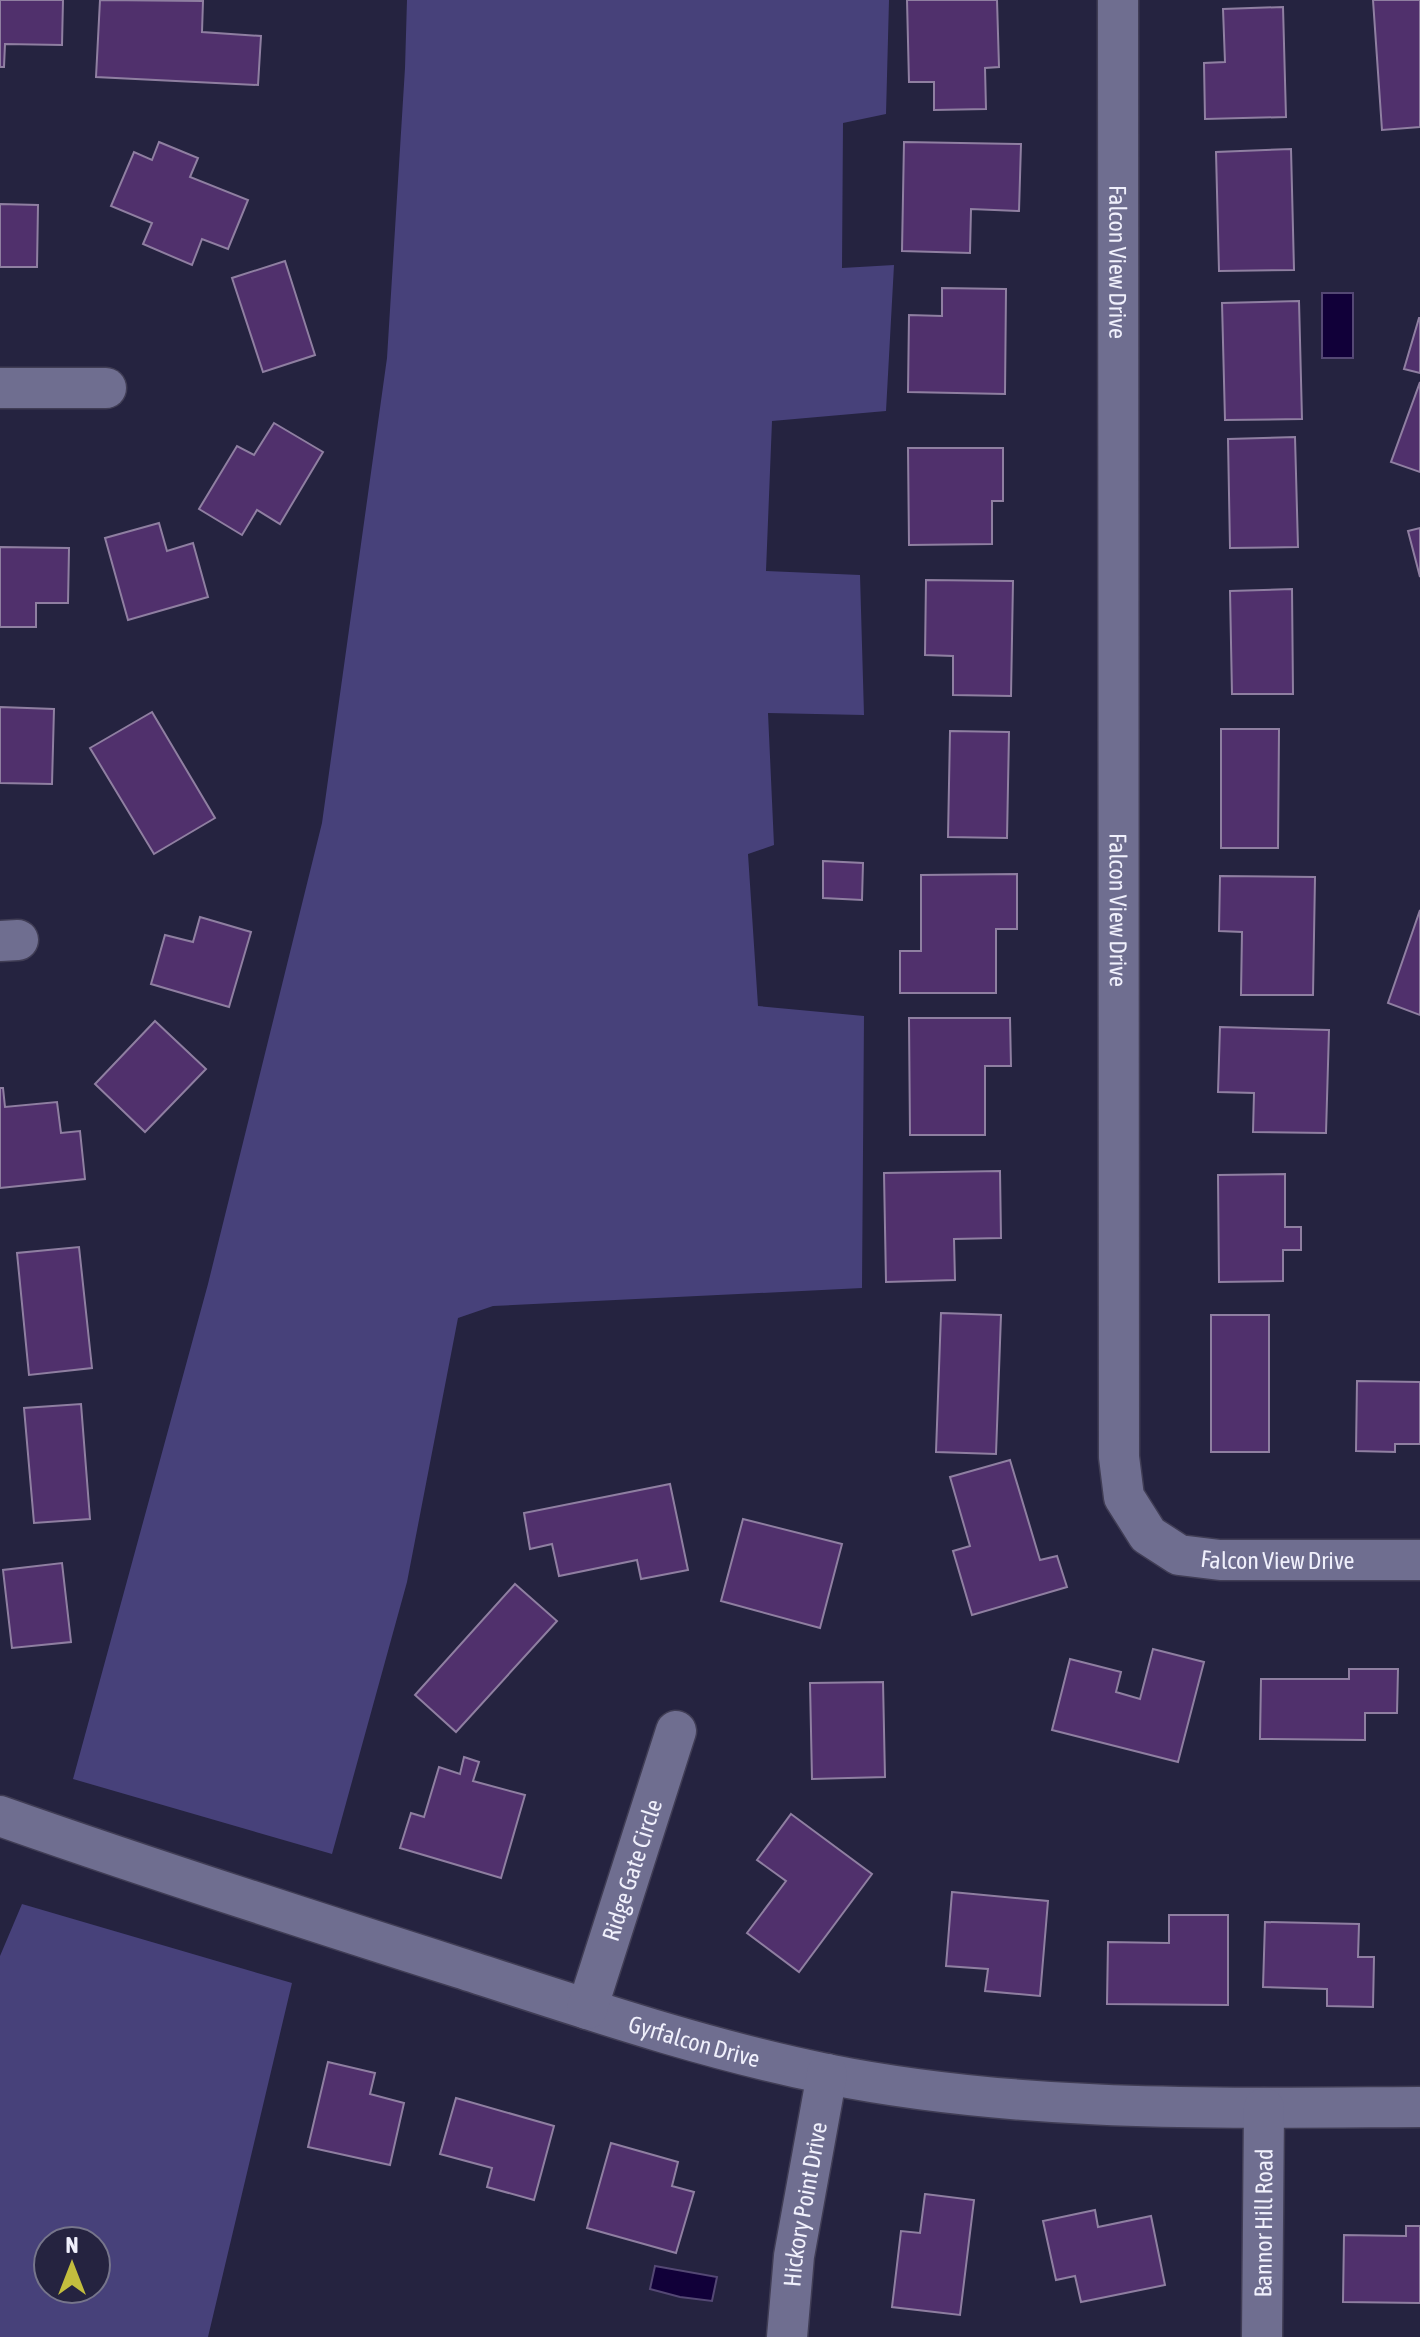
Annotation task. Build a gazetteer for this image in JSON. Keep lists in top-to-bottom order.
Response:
{
  "streets": {
    "street": [
      "Falcon View Drive",
      "Ridge Gate Circle",
      "Gyrfalcon Drive",
      "Hickory Point Drive",
      "Bannor Hill Road"
    ]
  },
  "crossings": [
    ["Ridge Gate Circle", "Gyrfalcon Drive"],
    ["Gyrfalcon Drive", "Hickory Point Drive"],
    ["Gyrfalcon Drive", "Bannor Hill Road"]
  ],
  "north": "top"
}
